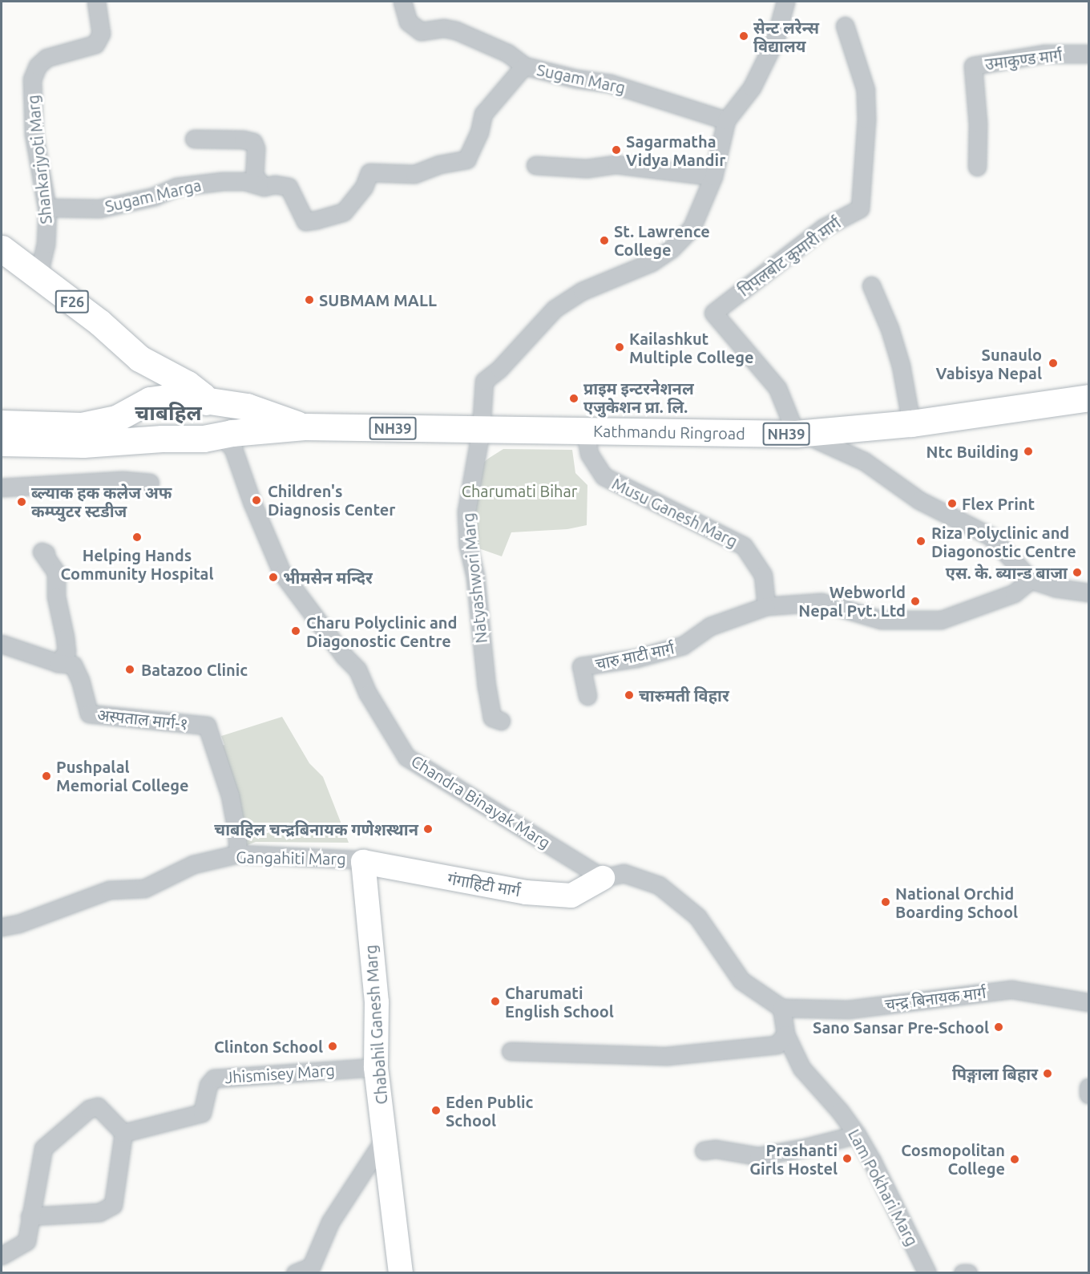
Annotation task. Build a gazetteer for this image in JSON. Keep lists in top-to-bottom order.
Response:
{
  "streets": {
    "main road": ["F26", "NH39", "Kathmandu Ringroad"],
    "street": [
      "उमाकुण्ड मार्ग",
      "Sugam Marg",
      "Shankarjyoti Marg",
      "Sugam Marga",
      "पिपलबोट कुमारी मार्ग",
      "Musu Ganesh Marg",
      "Natyashwori Marg",
      "चारु माटी मार्ग",
      "अस्पताल मार्ग-१",
      "Chandra Binayak Marg",
      "Gangahiti Marg",
      "गंगाहिटी मार्ग",
      "चन्द्र बिनायक मार्ग",
      "Chabahil Ganesh Marg",
      "Jhismisey Marg",
      "Lam Pokhari Marg"
    ]
  },
  "crossings": [
    ["Sugam Marg", "Sugam Marga"],
    ["Shankarjyoti Marg", "Sugam Marga"],
    ["Shankarjyoti Marg", "F26"],
    ["पिपलबोट कुमारी मार्ग", "Kathmandu Ringroad"],
    ["Kathmandu Ringroad", "Musu Ganesh Marg"],
    ["Kathmandu Ringroad", "Natyashwori Marg"],
    ["Kathmandu Ringroad", "Chandra Binayak Marg"],
    ["Musu Ganesh Marg", "चारु माटी मार्ग"],
    ["अस्पताल मार्ग-१", "Gangahiti Marg"],
    ["Chandra Binayak Marg", "गंगाहिटी मार्ग"],
    ["Gangahiti Marg", "गंगाहिटी मार्ग"],
    ["Gangahiti Marg", "Chabahil Ganesh Marg"],
    ["गंगाहिटी मार्ग", "Chabahil Ganesh Marg"],
    ["Chabahil Ganesh Marg", "Jhismisey Marg"]
  ],
  "districts": ["चाबहिल"],
  "parks": ["Charumati Bihar"],
  "places": [
    "सेन्ट लरेन्स विद्यालय",
    "Sagarmatha Vidya Mandir",
    "St. Lawrence College",
    "SUBMAM MALL",
    "Kailashkut Multiple College",
    "Sunaulo Vabisya Nepal",
    "प्राइम इन्टरनेशनल एजुकेशन प्रा. लि.",
    "Ntc Building",
    "Children's Diagnosis Center",
    "ब्ल्याक हक कलेज अफ कम्प्युटर स्टडीज",
    "Flex Print",
    "Helping Hands Community Hospital",
    "Riza Polyclinic and Diagonostic Centre",
    "एस. के. ब्यान्ड बाजा",
    "भीमसेन मन्दिर",
    "Webworld Nepal Pvt. Ltd",
    "Charu Polyclinic and Diagonostic Centre",
    "Batazoo Clinic",
    "चारुमती विहार",
    "Pushpalal Memorial College",
    "चाबहिल चन्द्रबिनायक गणेशस्थान",
    "National Orchid Boarding School",
    "Charumati English School",
    "Sano Sansar Pre-School",
    "Clinton School",
    "पिङ्गाला बिहार",
    "Eden Public School",
    "Prashanti Girls Hostel",
    "Cosmopolitan College"
  ]
}
